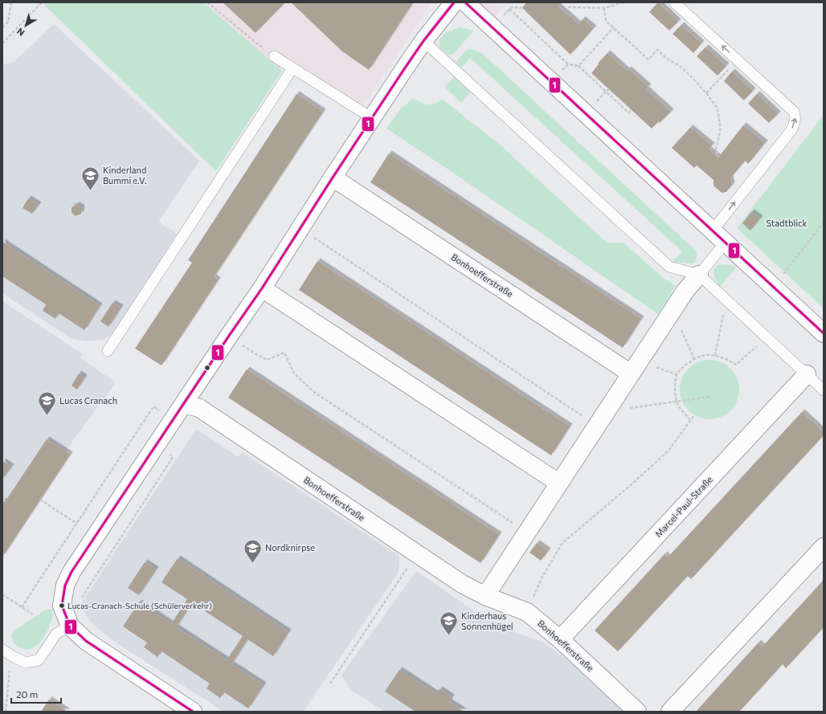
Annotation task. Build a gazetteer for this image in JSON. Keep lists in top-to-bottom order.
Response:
{
  "streets": {
    "street": ["Bonhoefferstraße", "Marcel-Paul-Straße"]
  },
  "crossings": [
    ["Bonhoefferstraße", "Marcel-Paul-Straße"]
  ],
  "parks": ["Stadtblick"],
  "places": {
    "school or university": [
      "Kinderland Bummi e.V.",
      "Lucas Cranach",
      "Nordknirpse",
      "Kinderhaus Sonnenhügel"
    ],
    "other": ["Lucas-Cranach-Schule (Schülerverkehr)"]
  },
  "lines": ["transit line 1"],
  "scale_bar": "20 m",
  "north": "bottom left"
}
